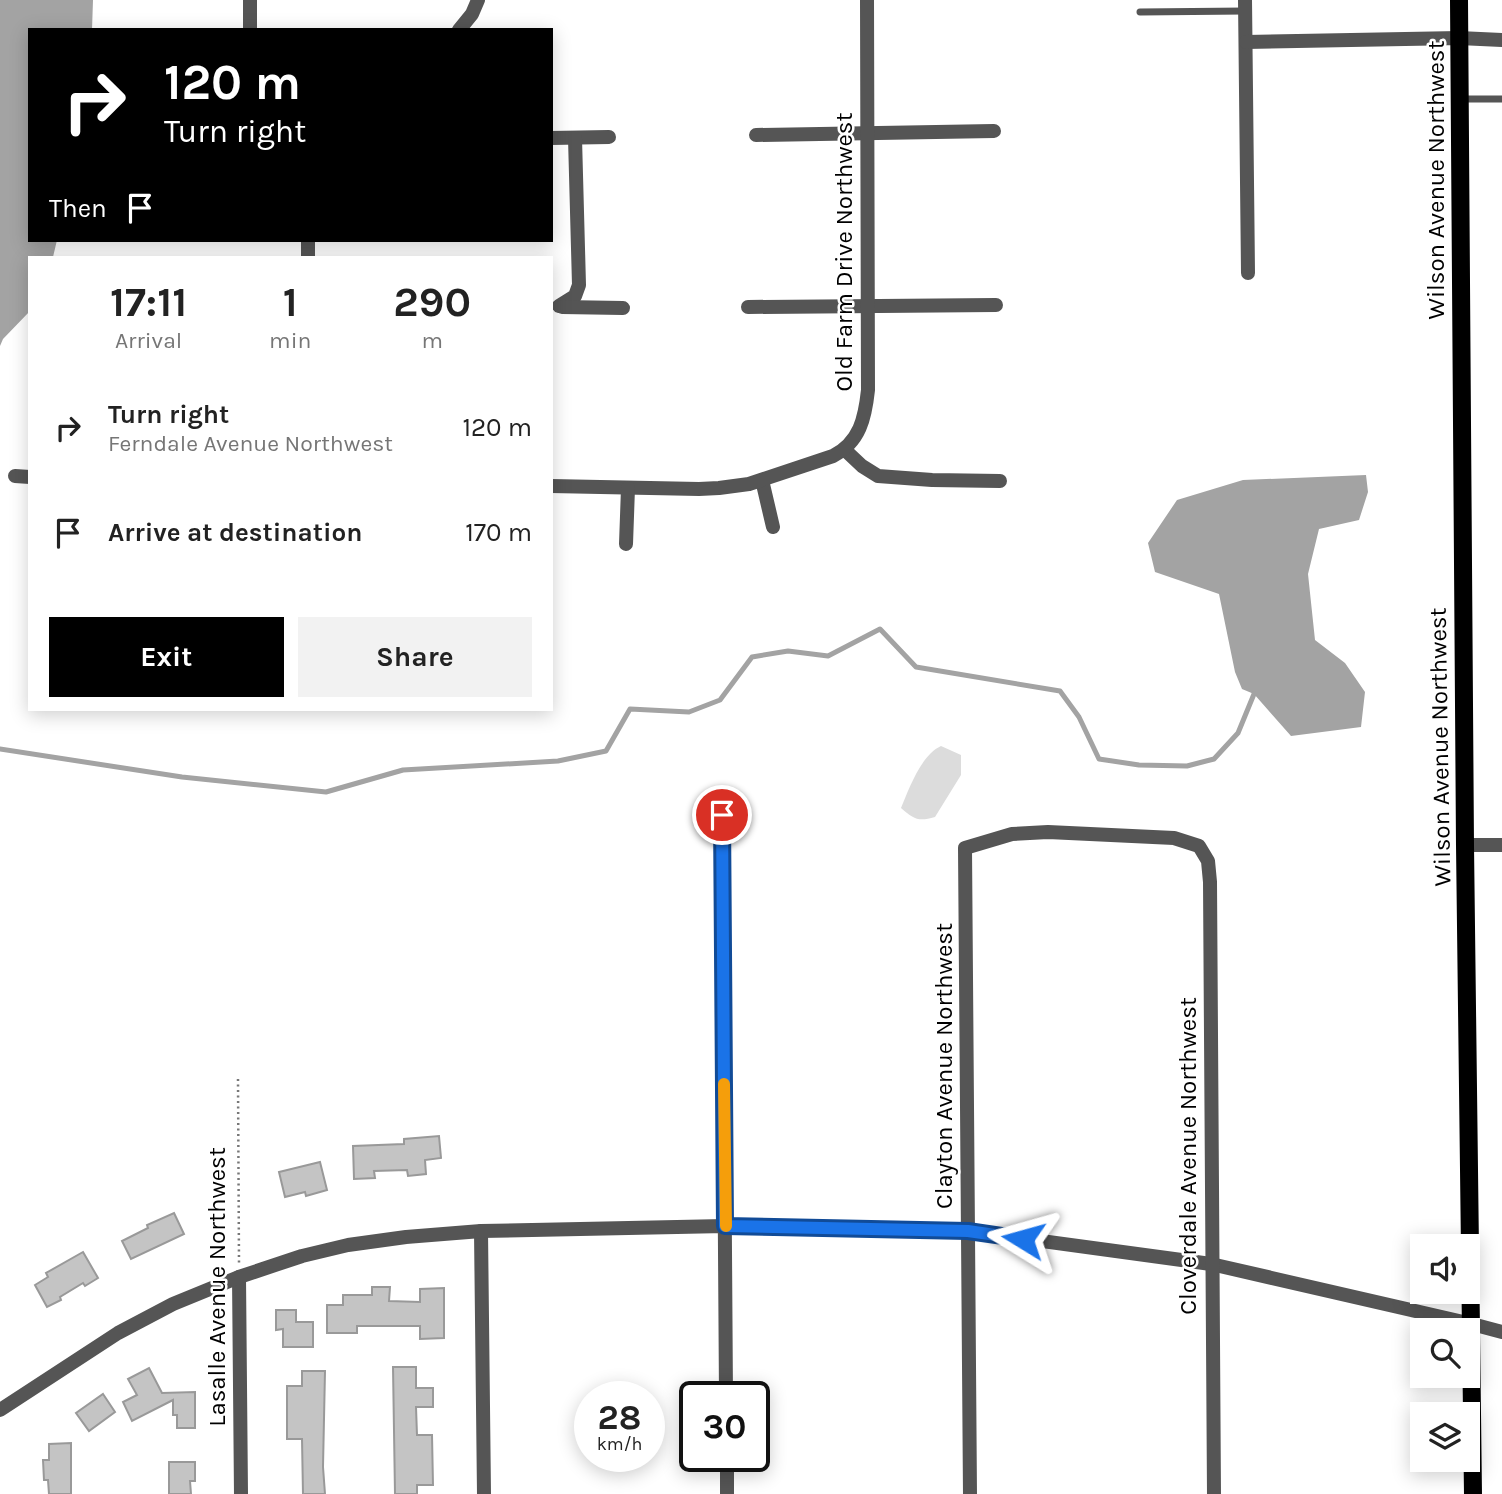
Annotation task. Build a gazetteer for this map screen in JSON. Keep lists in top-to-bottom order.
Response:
{
  "streets": {
    "main road": ["Wilson Avenue Northwest"],
    "street": [
      "Old Farm Drive Northwest",
      "Clayton Avenue Northwest",
      "Cloverdale Avenue Northwest",
      "Lasalle Avenue Northwest"
    ]
  },
  "crossings": [
    ["Clayton Avenue Northwest", "Cloverdale Avenue Northwest"]
  ],
  "page": {
    "turn": ["120 m", "Turn right"],
    "then": "Then",
    "eta": [
      "17:11",
      "Arrival",
      "1",
      "min",
      "290",
      "m"
    ],
    "list": [
      {
        "name": "Turn right",
        "note": "Ferndale Avenue Northwest",
        "value": "120 m"
      },
      {
        "name": "Arrive at destination",
        "value": "170 m"
      }
    ],
    "buttons": ["Exit", "Share"],
    "speed": "28 km/h",
    "limit": "30"
  }
}
